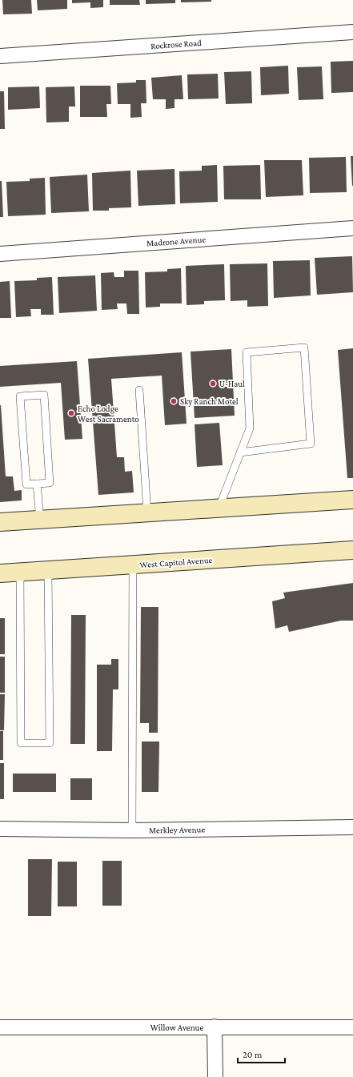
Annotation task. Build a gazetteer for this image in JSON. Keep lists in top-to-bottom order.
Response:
{
  "streets": {
    "main road": ["West Capitol Avenue"],
    "street": [
      "Rockrose Road",
      "Madrone Avenue",
      "Merkley Avenue",
      "Willow Avenue"
    ]
  },
  "places": ["U-Haul", "Sky Ranch Motel", "Echo Lodge West Sacramento"],
  "scale_bar": "20 m"
}
